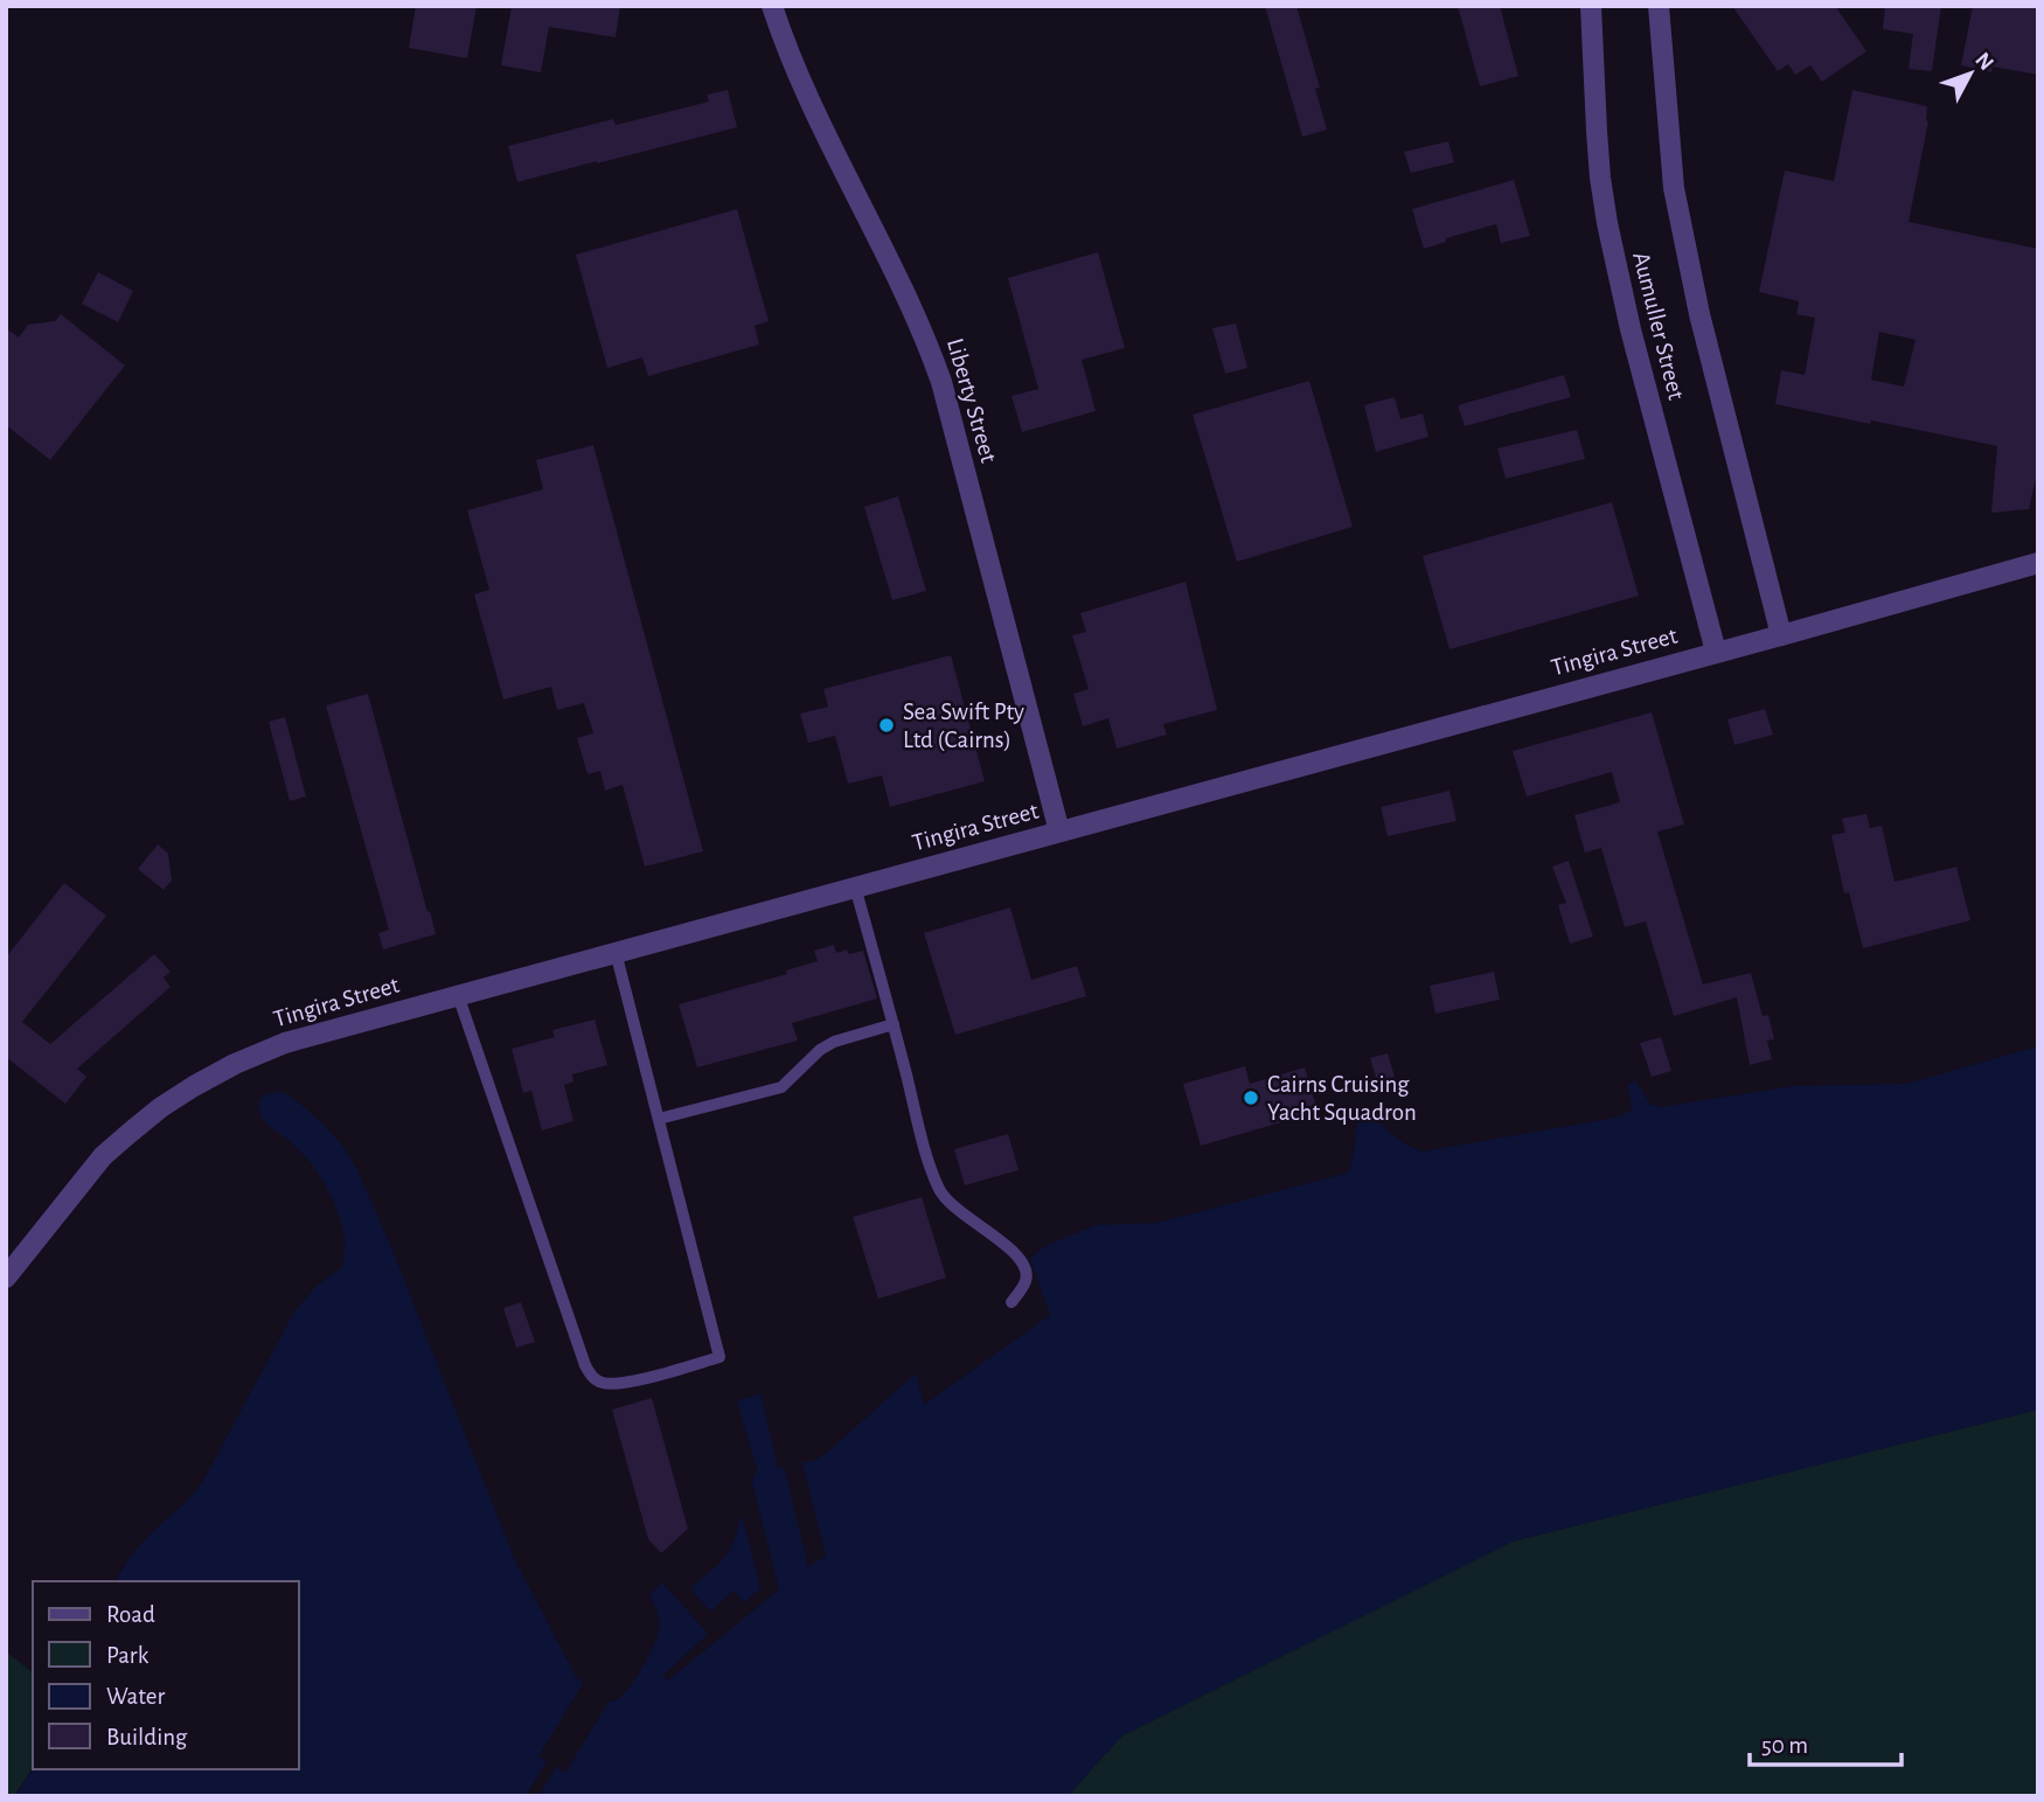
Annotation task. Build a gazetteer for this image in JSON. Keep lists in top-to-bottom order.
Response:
{
  "streets": {
    "street": ["Aumuller Street", "Liberty Street", "Tingira Street"]
  },
  "crossings": [
    ["Aumuller Street", "Tingira Street"],
    ["Liberty Street", "Tingira Street"]
  ],
  "places": ["Sea Swift Pty Ltd (Cairns)", "Cairns Cruising Yacht Squadron"],
  "legend": [
    "Road",
    "Park",
    "Water",
    "Building"
  ],
  "scale_bar": "50 m",
  "north": "top right"
}
